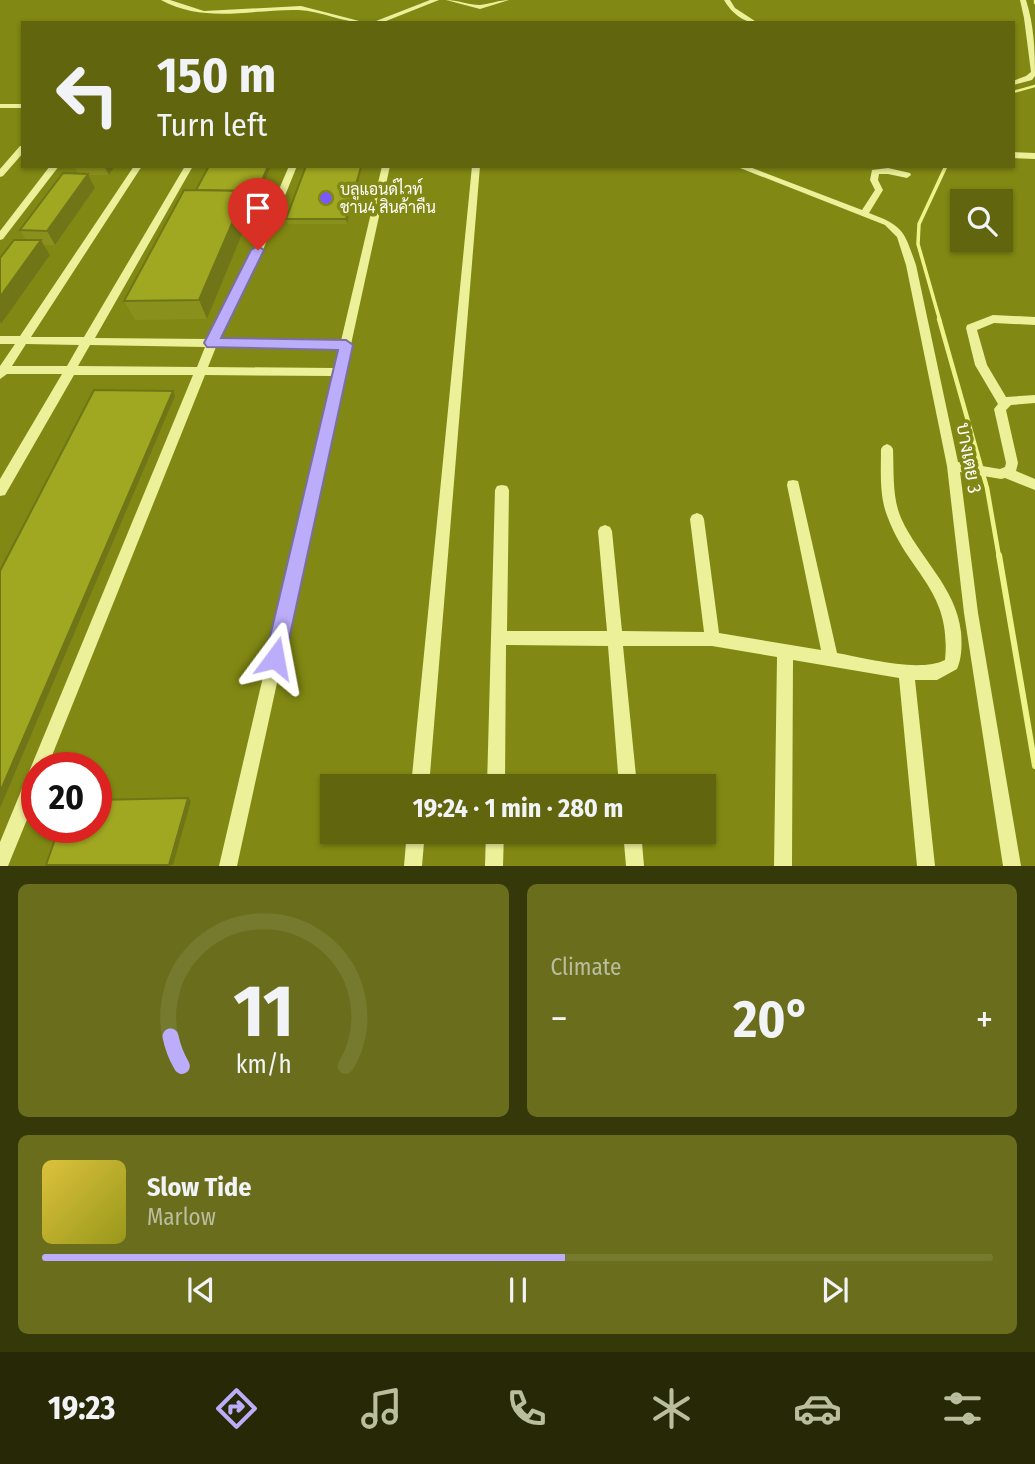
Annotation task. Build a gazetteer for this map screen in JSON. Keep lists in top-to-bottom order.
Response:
{
  "streets": {
    "street": ["บางเตย 3"]
  },
  "places": ["บลูแอนด์ไวท์ ชาน4 สินค้าคืน"],
  "page": {
    "turn": ["150 m", "Turn left"],
    "limit": "20",
    "trip": "19:24 · 1 min · 280 m",
    "tile": "Climate",
    "heat": ["−", "20°", "+"],
    "song": ["Slow Tide", "Marlow"],
    "tabs": "19:23",
    "gauge": ["11", "km/h"]
  }
}
